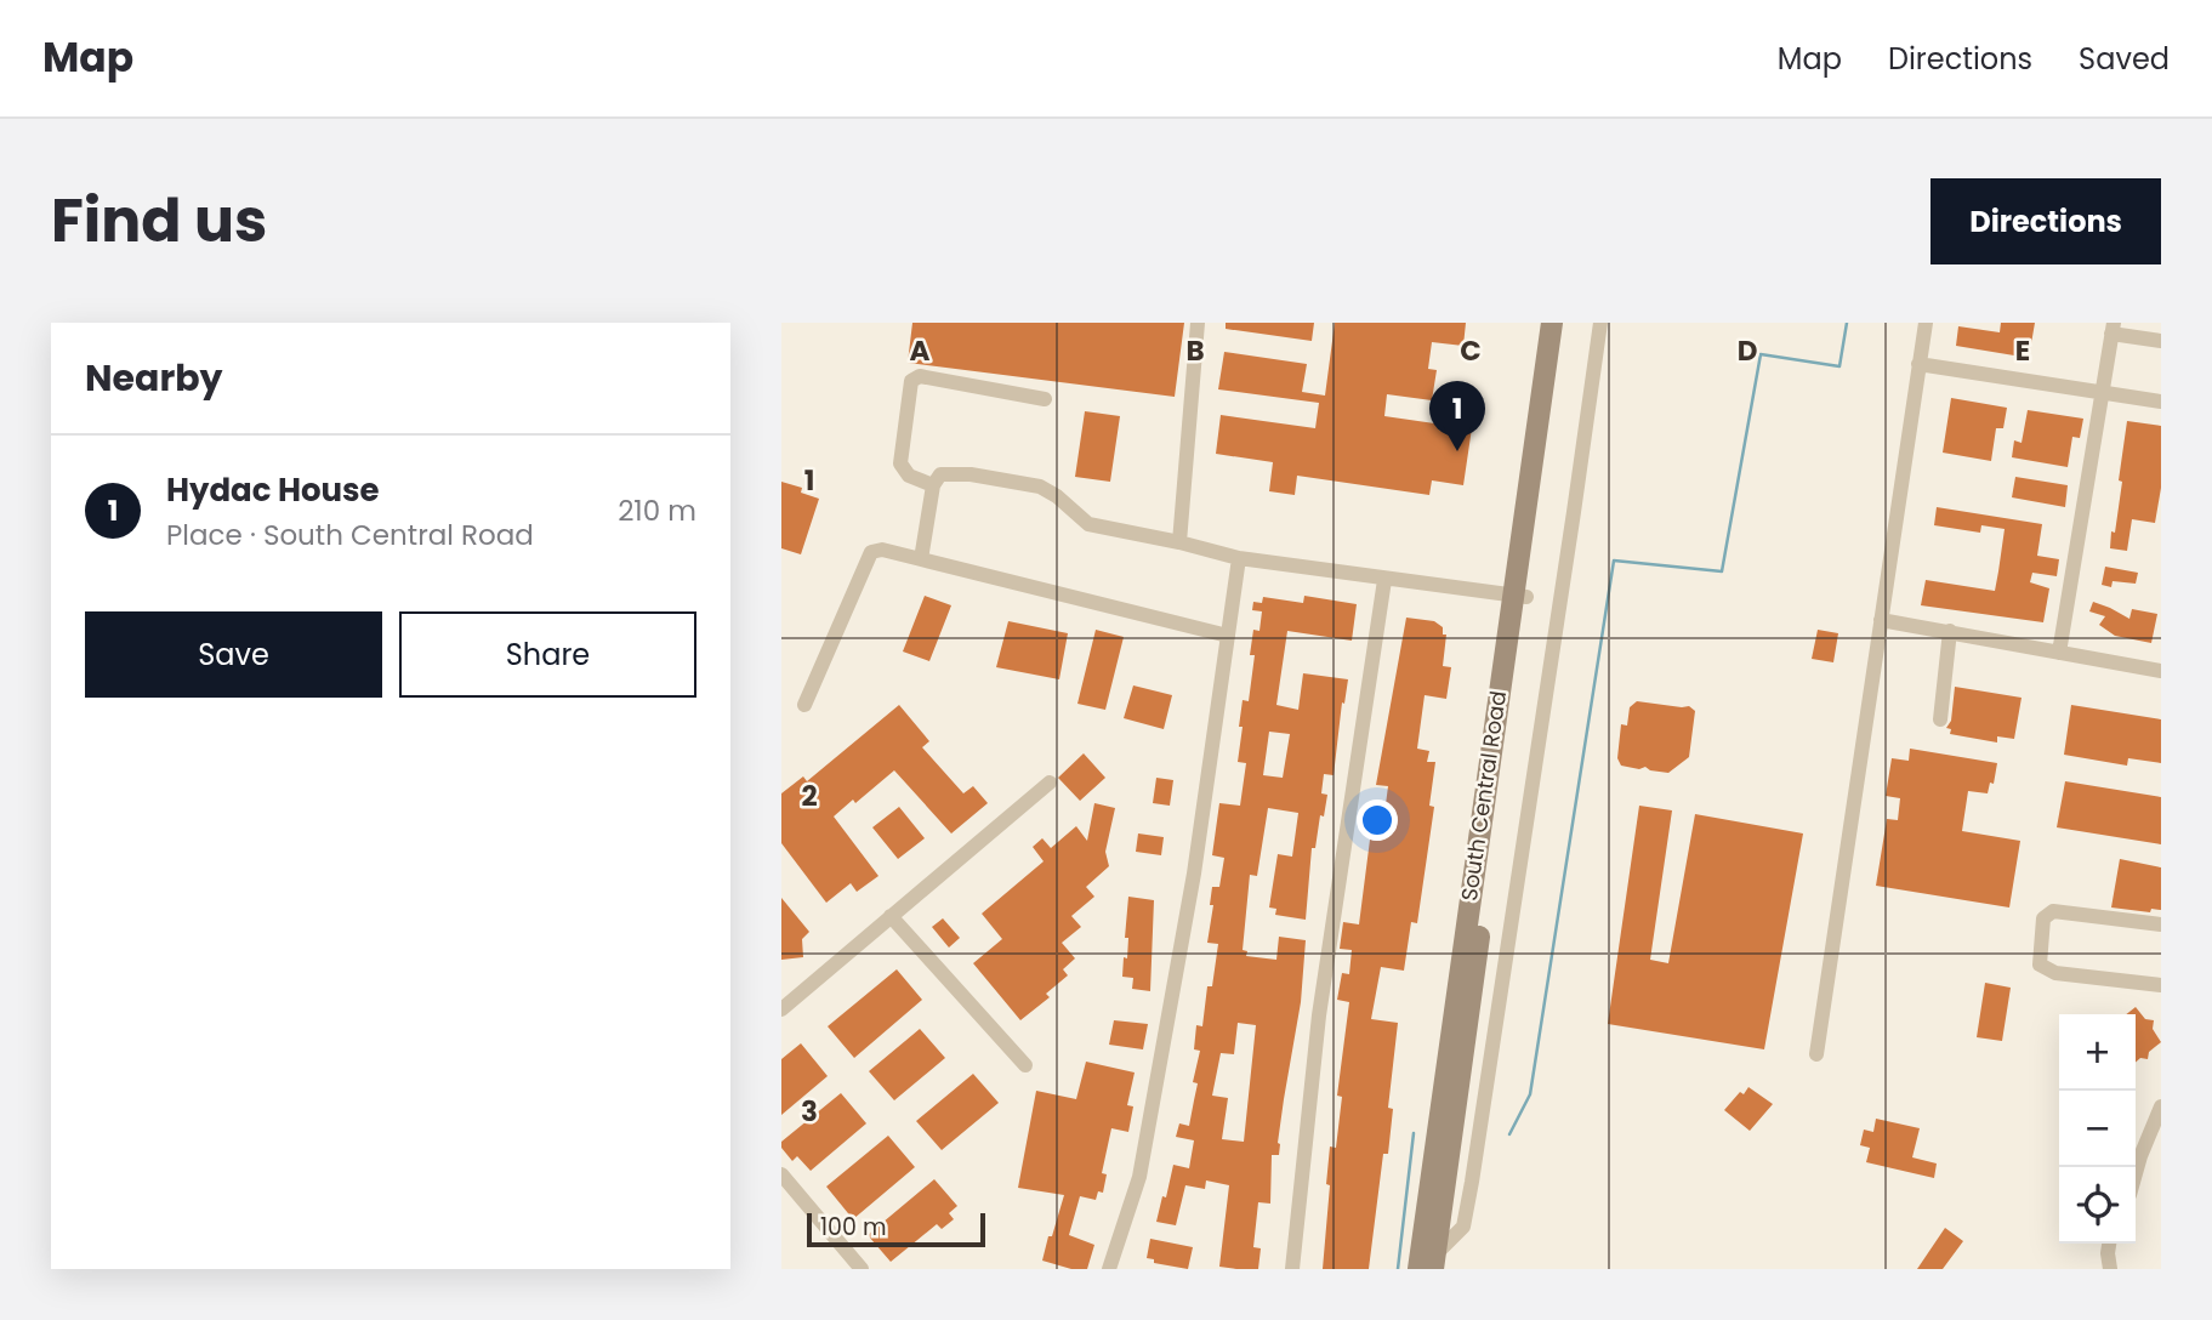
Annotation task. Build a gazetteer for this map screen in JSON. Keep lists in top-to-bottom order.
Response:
{
  "streets": {
    "main road": ["South Central Road"]
  },
  "scale_bar": "100 m",
  "page": {
    "header": "Map",
    "nav": ["Map", "Directions", "Saved"],
    "title": "Find us",
    "buttons": [
      "Directions",
      ["Save", "Share"]
    ],
    "heading": "Nearby",
    "pins": "1",
    "list": [
      {
        "mark": "1",
        "name": "Hydac House",
        "note": "Place · South Central Road",
        "value": "210 m"
      }
    ],
    "map_buttons": ["+", "−"],
    "scale": "100 m"
  },
  "grid": {
    "columns": [
      "A",
      "B",
      "C",
      "D",
      "E"
    ],
    "rows": ["1", "2", "3"]
  }
}
